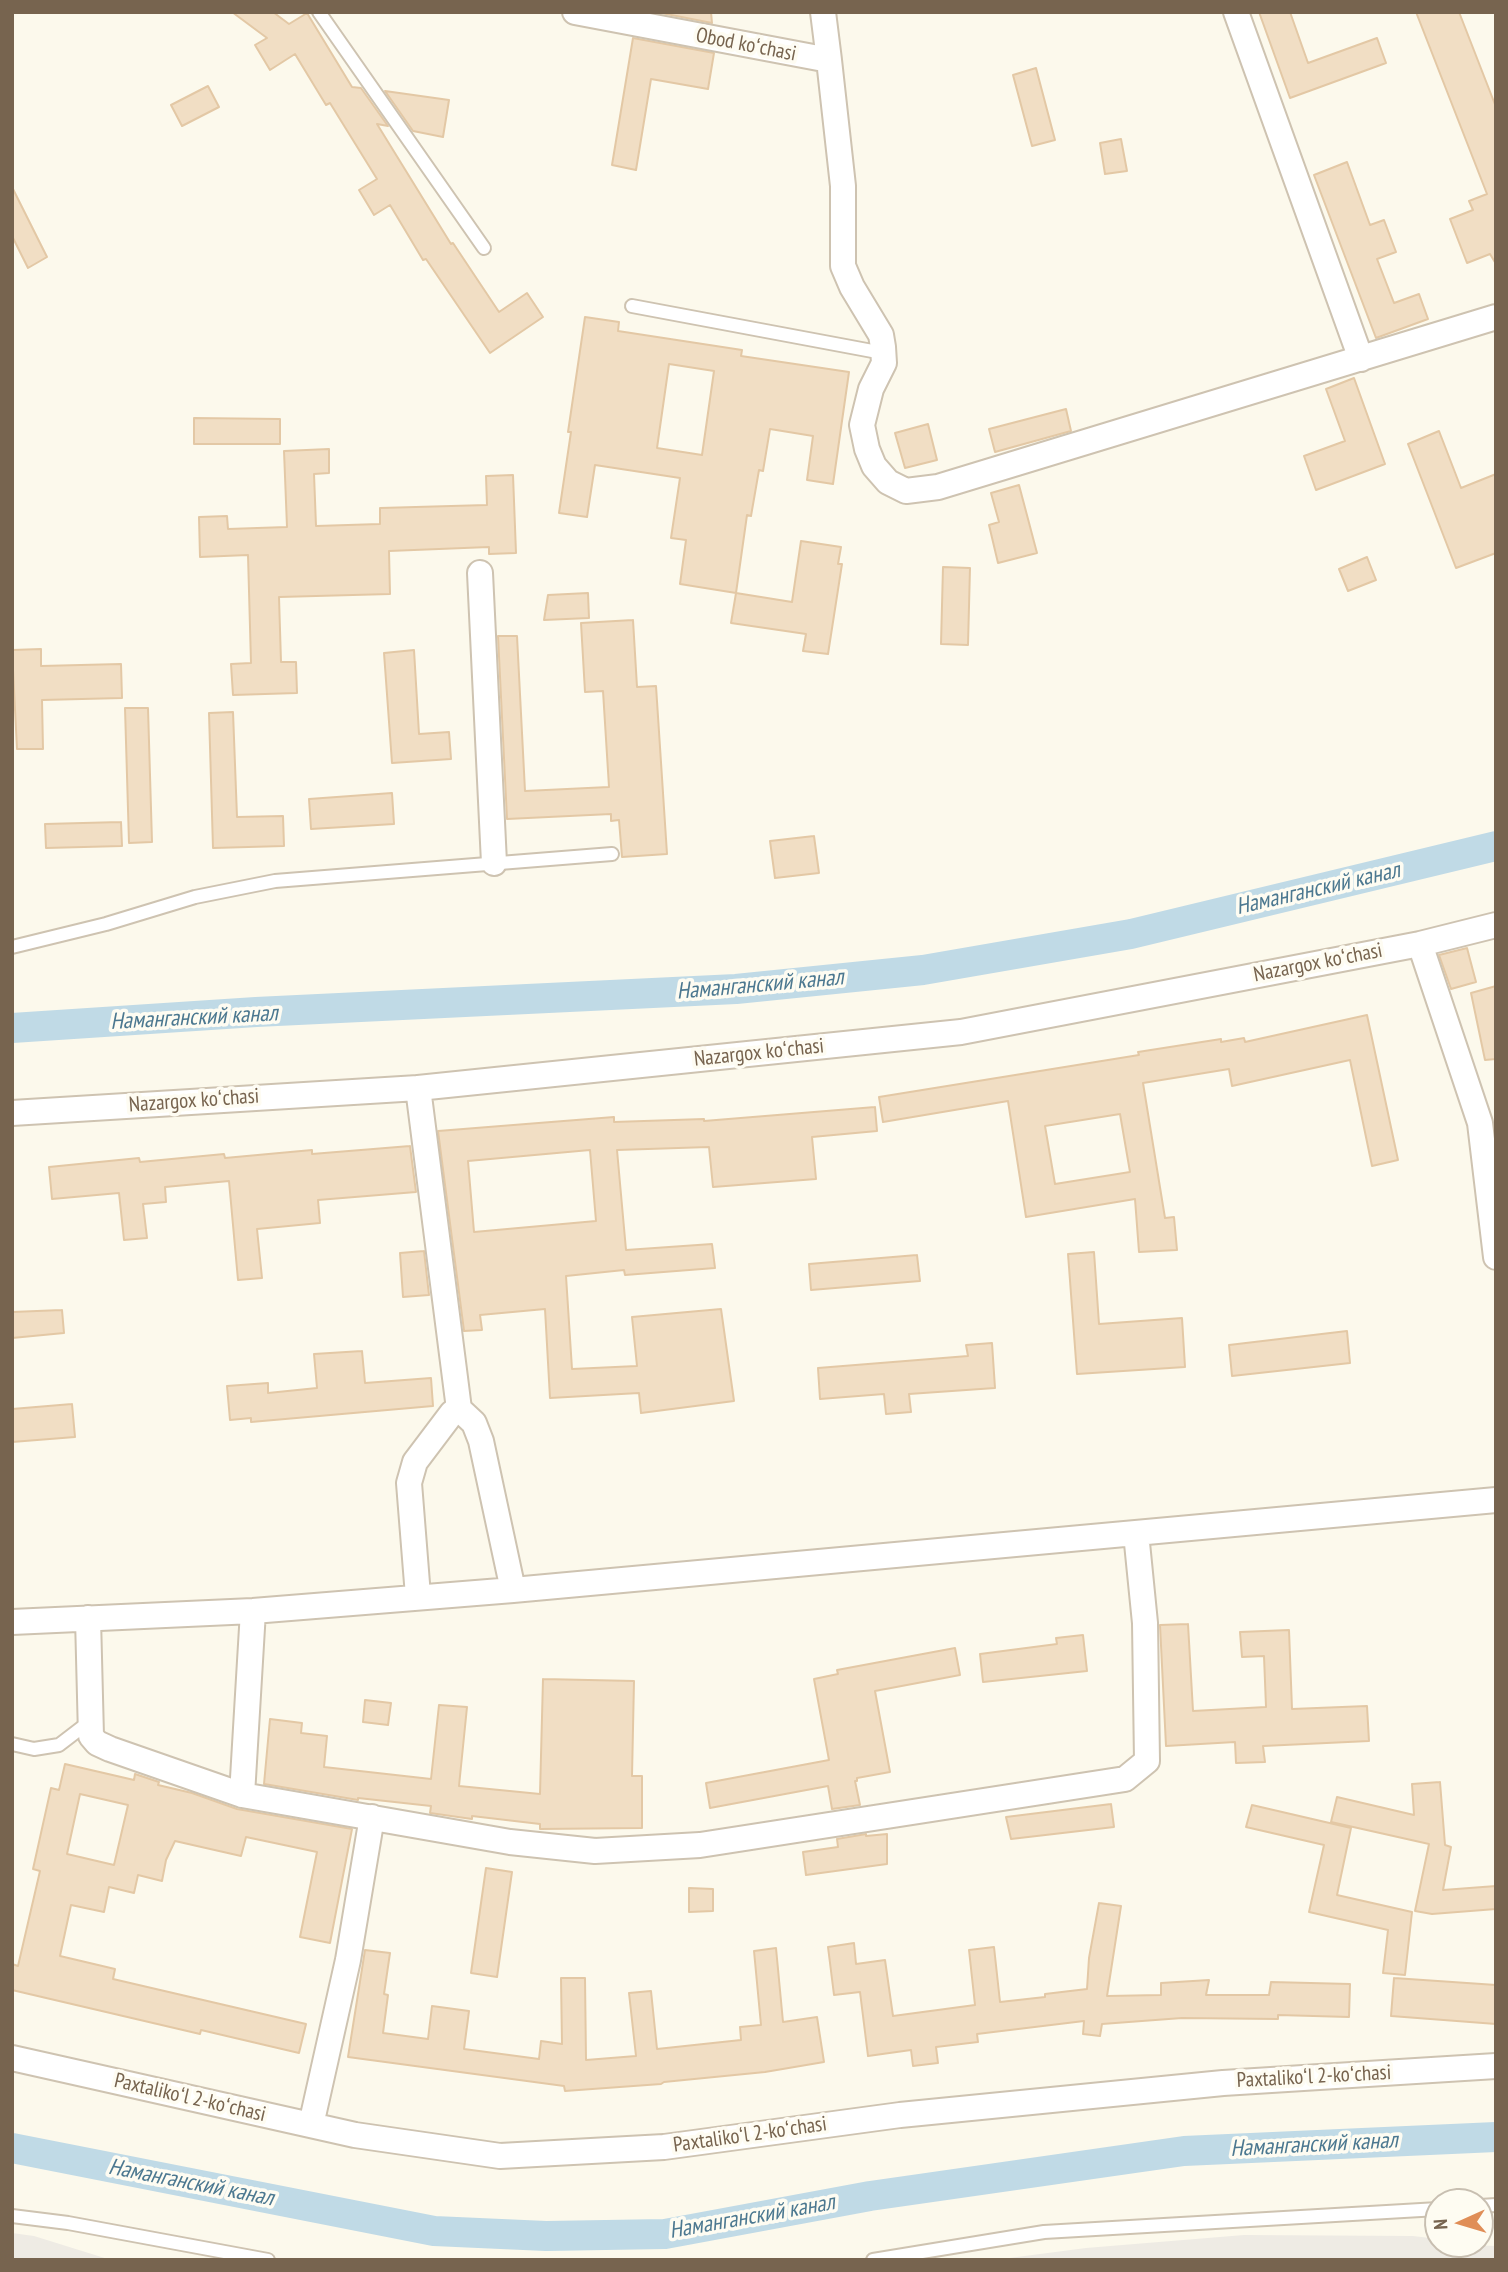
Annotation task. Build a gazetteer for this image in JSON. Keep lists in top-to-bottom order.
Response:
{
  "streets": {
    "street": ["Obod koʻchasi", "Nazargox koʻchasi", "Paxtalikoʻl 2-koʻchasi"]
  },
  "water": ["Наманганский канал"],
  "north": "left"
}
